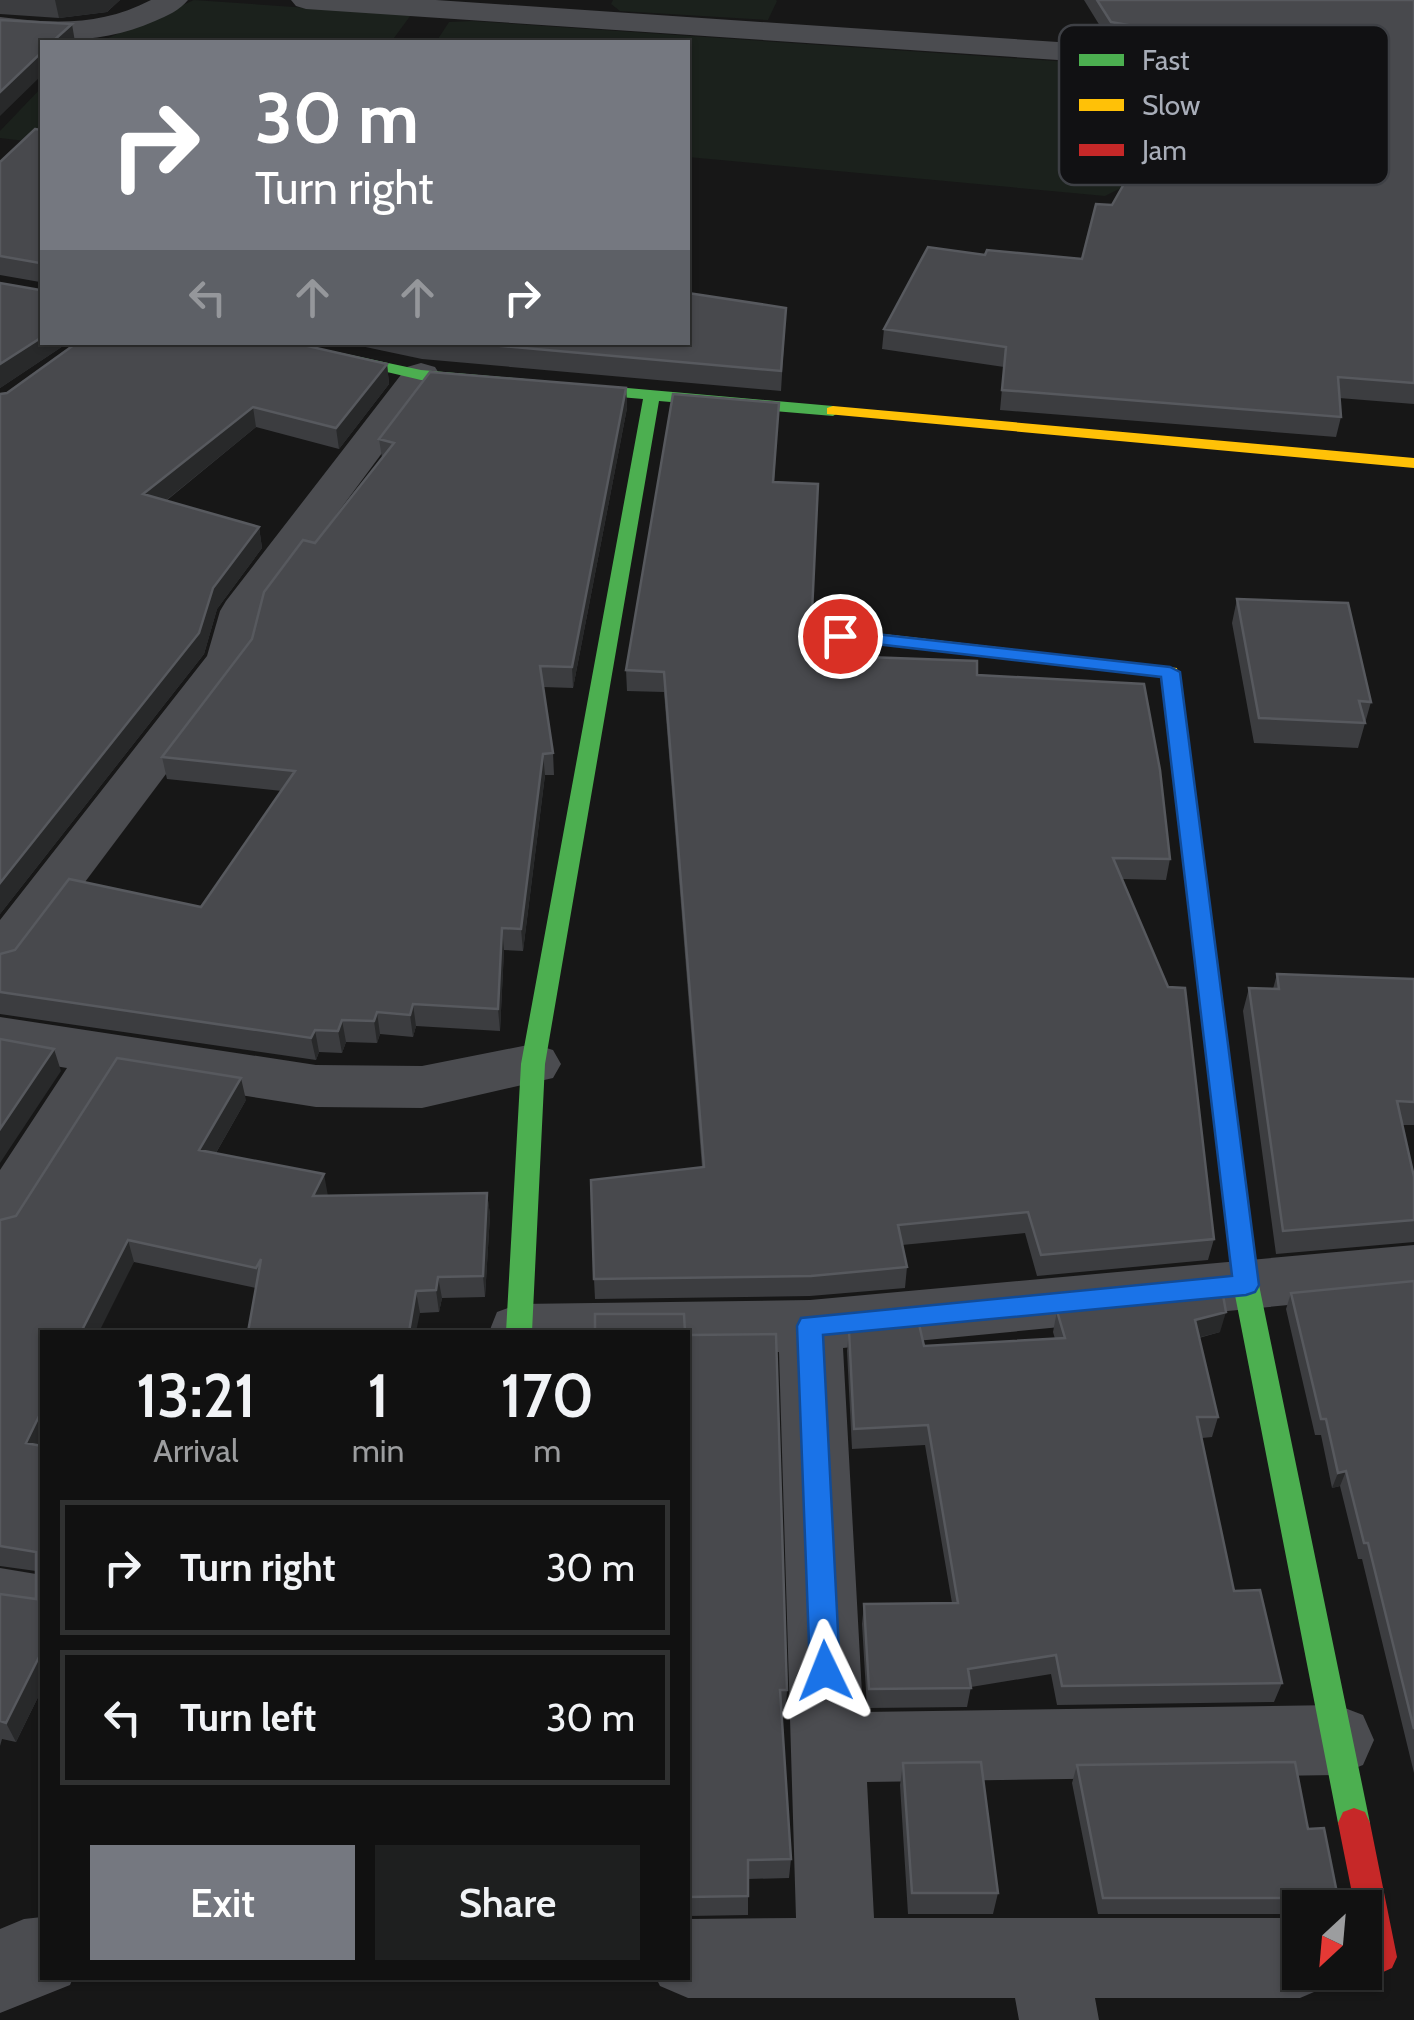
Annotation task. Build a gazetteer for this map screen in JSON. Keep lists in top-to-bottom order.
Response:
{
  "legend": ["Fast", "Slow", "Jam"],
  "north": "bottom left",
  "page": {
    "turn": ["30 m", "Turn right"],
    "eta": [
      "13:21",
      "Arrival",
      "1",
      "min",
      "170",
      "m"
    ],
    "list": [
      {
        "name": "Turn right",
        "value": "30 m"
      },
      {
        "name": "Turn left",
        "value": "30 m"
      }
    ],
    "buttons": ["Exit", "Share"]
  }
}
